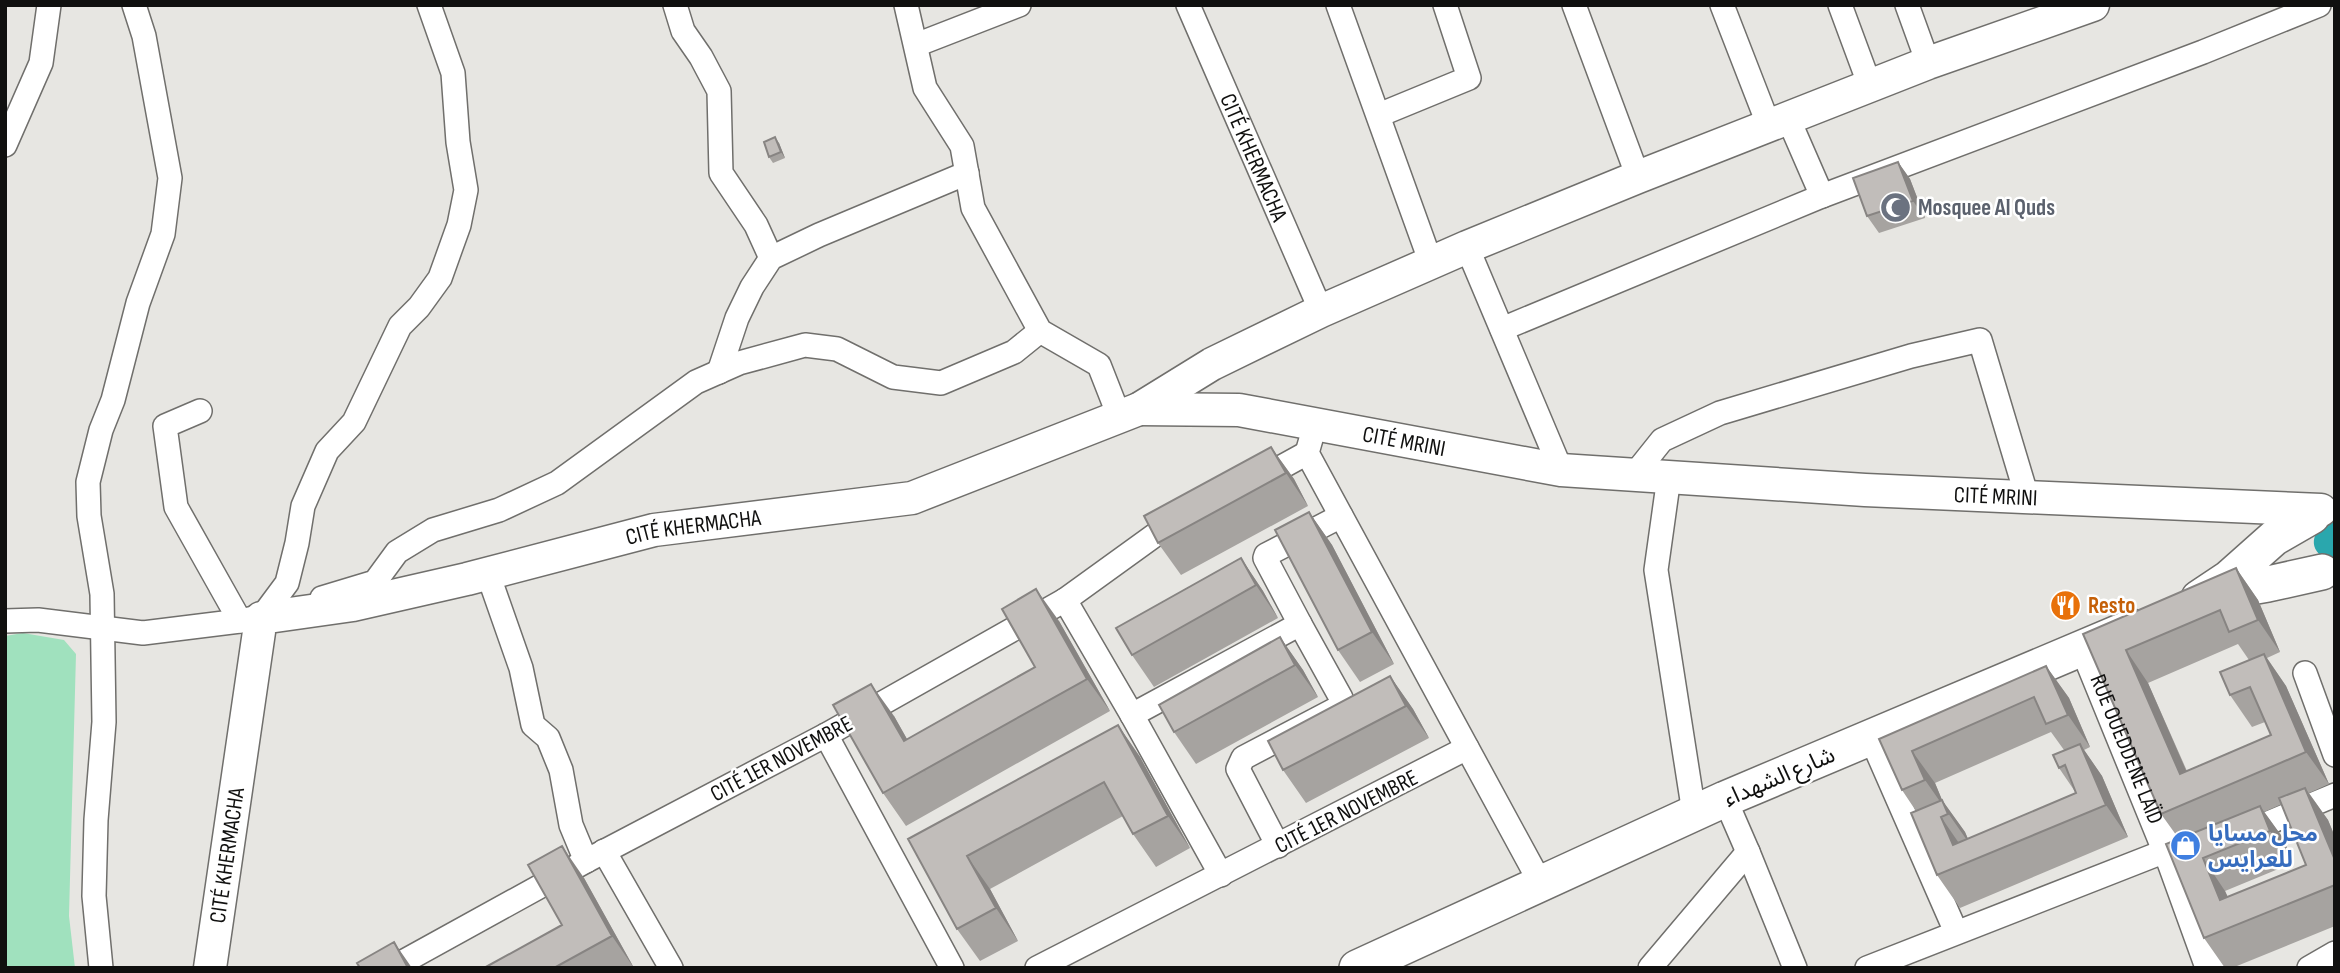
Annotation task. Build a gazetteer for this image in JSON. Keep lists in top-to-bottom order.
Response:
{
  "streets": {
    "main road": ["شارع الشهداء"],
    "street": [
      "CITÉ KHERMACHA",
      "CITÉ MRINI",
      "RUE OUEDDENE LAÏD",
      "CITÉ 1ER NOVEMBRE"
    ]
  },
  "crossings": [
    ["CITÉ KHERMACHA", "CITÉ MRINI"],
    ["RUE OUEDDENE LAÏD", "شارع الشهداء"]
  ],
  "places": {
    "mosque": ["Mosquee Al Quds"],
    "restaurant": ["Resto"],
    "shop": ["محل مسايا للعرايس"]
  }
}
